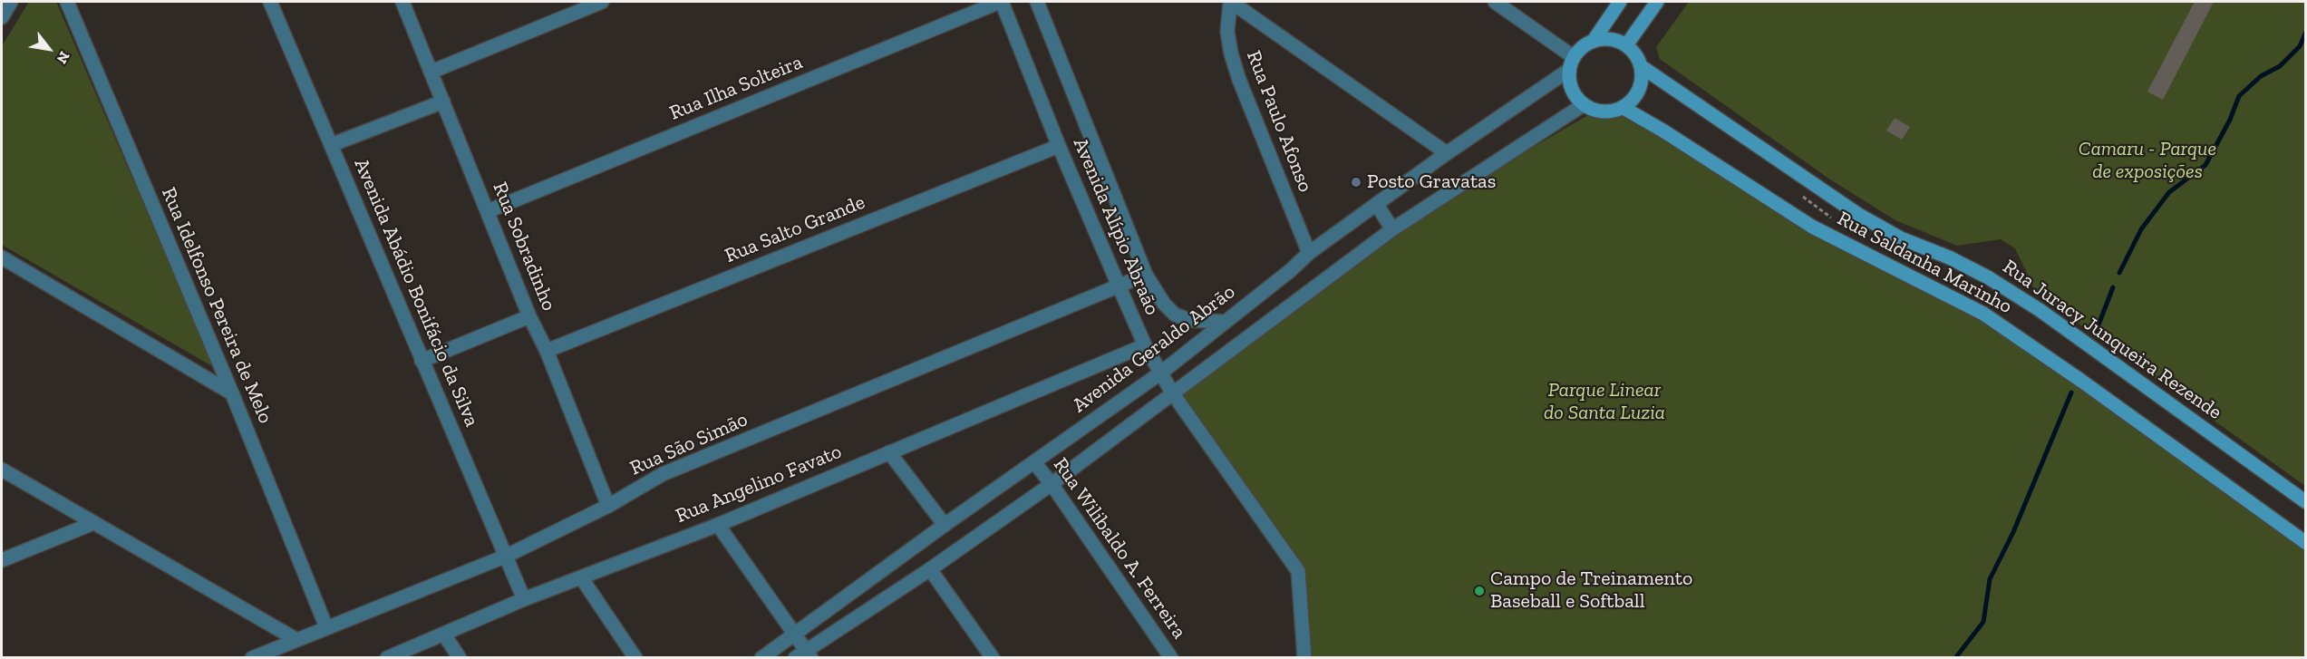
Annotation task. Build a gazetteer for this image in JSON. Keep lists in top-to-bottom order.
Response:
{
  "streets": {
    "main road": ["Rua Saldanha Marinho", "Rua Juracy Junqueira Rezende", "Avenida Geraldo Abrão"],
    "street": [
      "Rua Ilha Solteira",
      "Rua Paulo Afonso",
      "Avenida Alípio Abraão",
      "Rua Salto Grande",
      "Rua Sobradinho",
      "Avenida Abádio Bonifácio da Silva",
      "Rua Idelfonso Pereira de Melo",
      "Rua São Simão",
      "Rua Angelino Favato",
      "Rua Wilibaldo A. Ferreira"
    ]
  },
  "crossings": [
    ["Rua Ilha Solteira", "Avenida Alípio Abraão"],
    ["Rua Ilha Solteira", "Rua Sobradinho"],
    ["Rua Paulo Afonso", "Avenida Geraldo Abrão"],
    ["Avenida Alípio Abraão", "Rua Salto Grande"],
    ["Avenida Alípio Abraão", "Avenida Geraldo Abrão"],
    ["Avenida Alípio Abraão", "Rua São Simão"],
    ["Avenida Alípio Abraão", "Rua Angelino Favato"],
    ["Rua Salto Grande", "Rua Sobradinho"],
    ["Rua Sobradinho", "Rua São Simão"],
    ["Rua Saldanha Marinho", "Rua Juracy Junqueira Rezende"],
    ["Rua Saldanha Marinho", "Avenida Geraldo Abrão"],
    ["Avenida Abádio Bonifácio da Silva", "Rua São Simão"],
    ["Avenida Abádio Bonifácio da Silva", "Rua Angelino Favato"],
    ["Rua Idelfonso Pereira de Melo", "Rua São Simão"],
    ["Rua Juracy Junqueira Rezende", "Avenida Geraldo Abrão"],
    ["Avenida Geraldo Abrão", "Rua Wilibaldo A. Ferreira"]
  ],
  "parks": ["Camaru - Parque de exposições", "Parque Linear do Santa Luzia"],
  "places": ["Posto Gravatas", "Campo de Treinamento Baseball e Softball"],
  "north": "bottom right"
}
